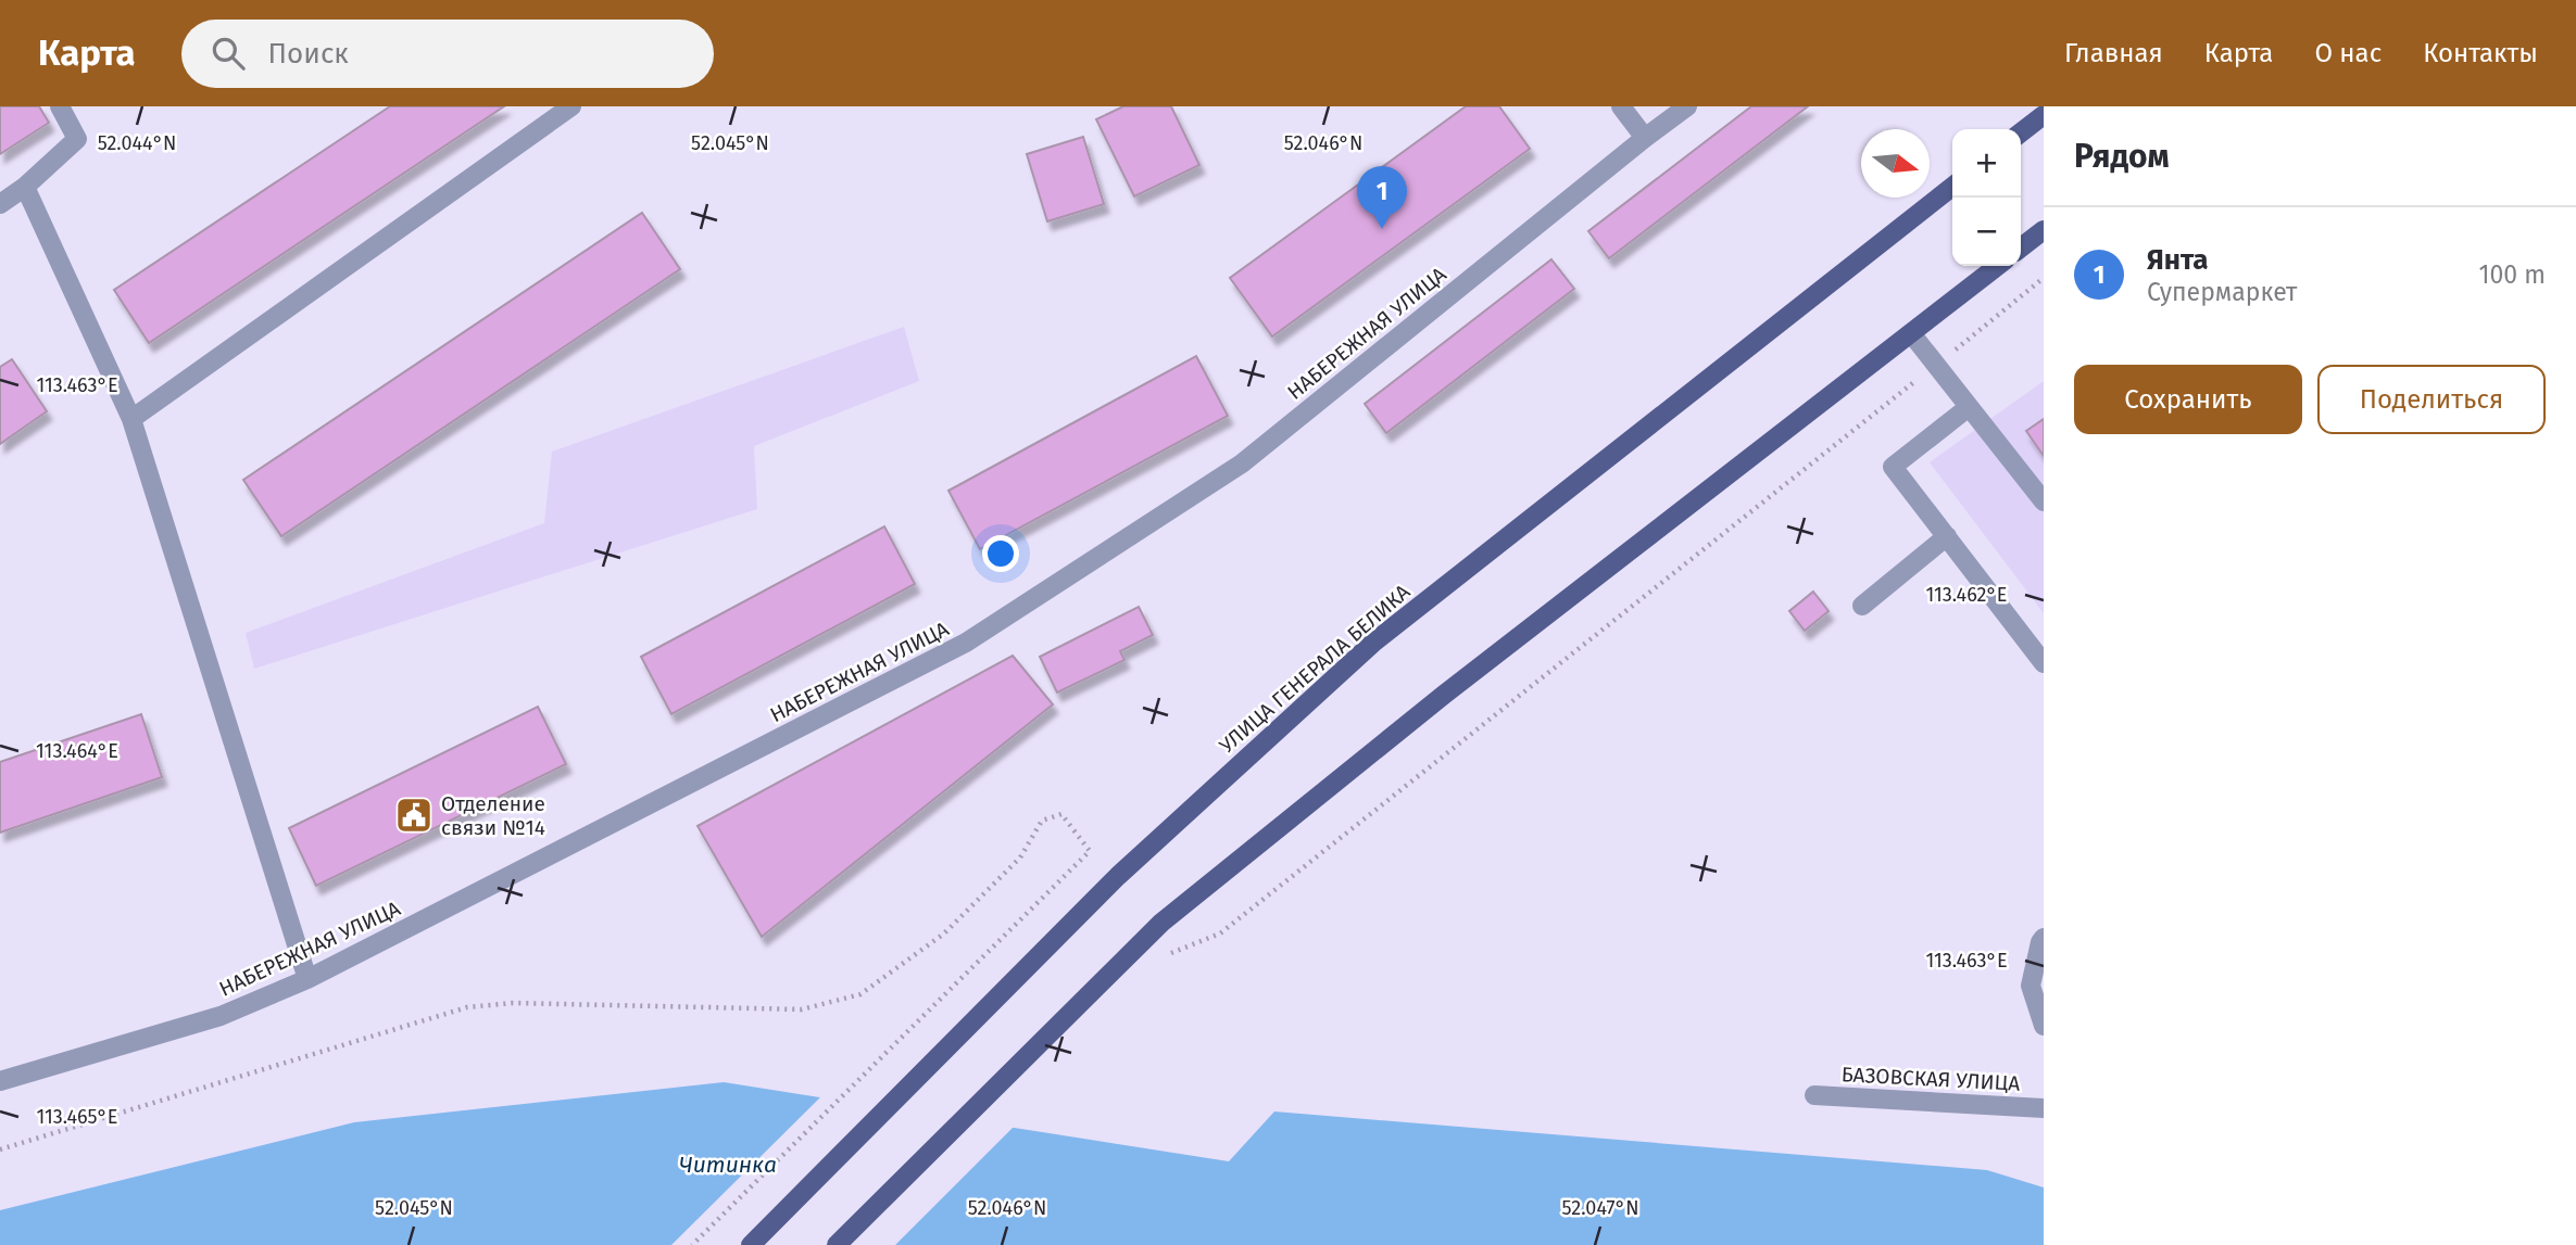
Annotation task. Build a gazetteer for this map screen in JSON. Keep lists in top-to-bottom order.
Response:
{
  "streets": {
    "main road": ["УЛИЦА ГЕНЕРАЛА БЕЛИКА"],
    "street": ["НАБЕРЕЖНАЯ УЛИЦА", "БАЗОВСКАЯ УЛИЦА"]
  },
  "water": ["Читинка"],
  "places": {
    "public building": ["Отделение связи №14"]
  },
  "north": "right",
  "page": {
    "header": "Карта",
    "search": "Поиск",
    "nav": [
      "Главная",
      "Карта",
      "О нас",
      "Контакты"
    ],
    "heading": "Рядом",
    "map_buttons": ["+", "−"],
    "pins": "1",
    "list": [
      {
        "mark": "1",
        "name": "Янта",
        "note": "Супермаркет",
        "value": "100 m"
      }
    ],
    "buttons": ["Сохранить", "Поделиться"]
  },
  "coordinates": [
    "52.044°N",
    "52.045°N",
    "52.046°N",
    "113.463°E",
    "113.462°E",
    "113.464°E",
    "113.465°E",
    "52.047°N"
  ]
}
